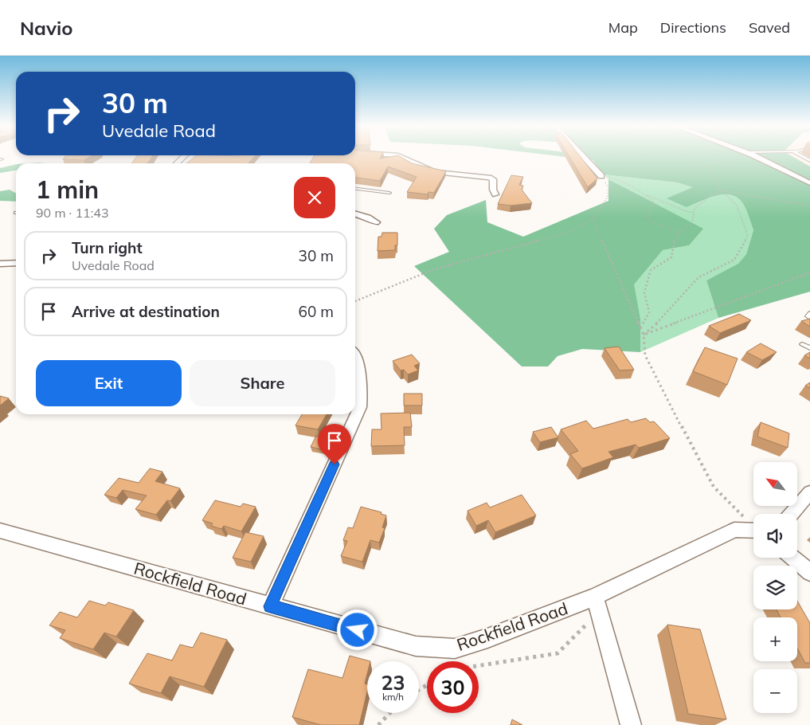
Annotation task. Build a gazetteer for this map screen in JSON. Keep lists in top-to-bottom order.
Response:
{
  "streets": {
    "street": ["Rockfield Road"]
  },
  "north": "top left",
  "page": {
    "header": "Navio",
    "nav": ["Map", "Directions", "Saved"],
    "turn": ["30 m", "Uvedale Road"],
    "heading": ["1 min", "90 m · 11:43"],
    "list": [
      {
        "name": "Turn right",
        "note": "Uvedale Road",
        "value": "30 m"
      },
      {
        "name": "Arrive at destination",
        "value": "60 m"
      }
    ],
    "buttons": ["Exit", "Share"],
    "map_buttons": ["+", "−"],
    "speed": "23 km/h",
    "limit": "30"
  }
}
